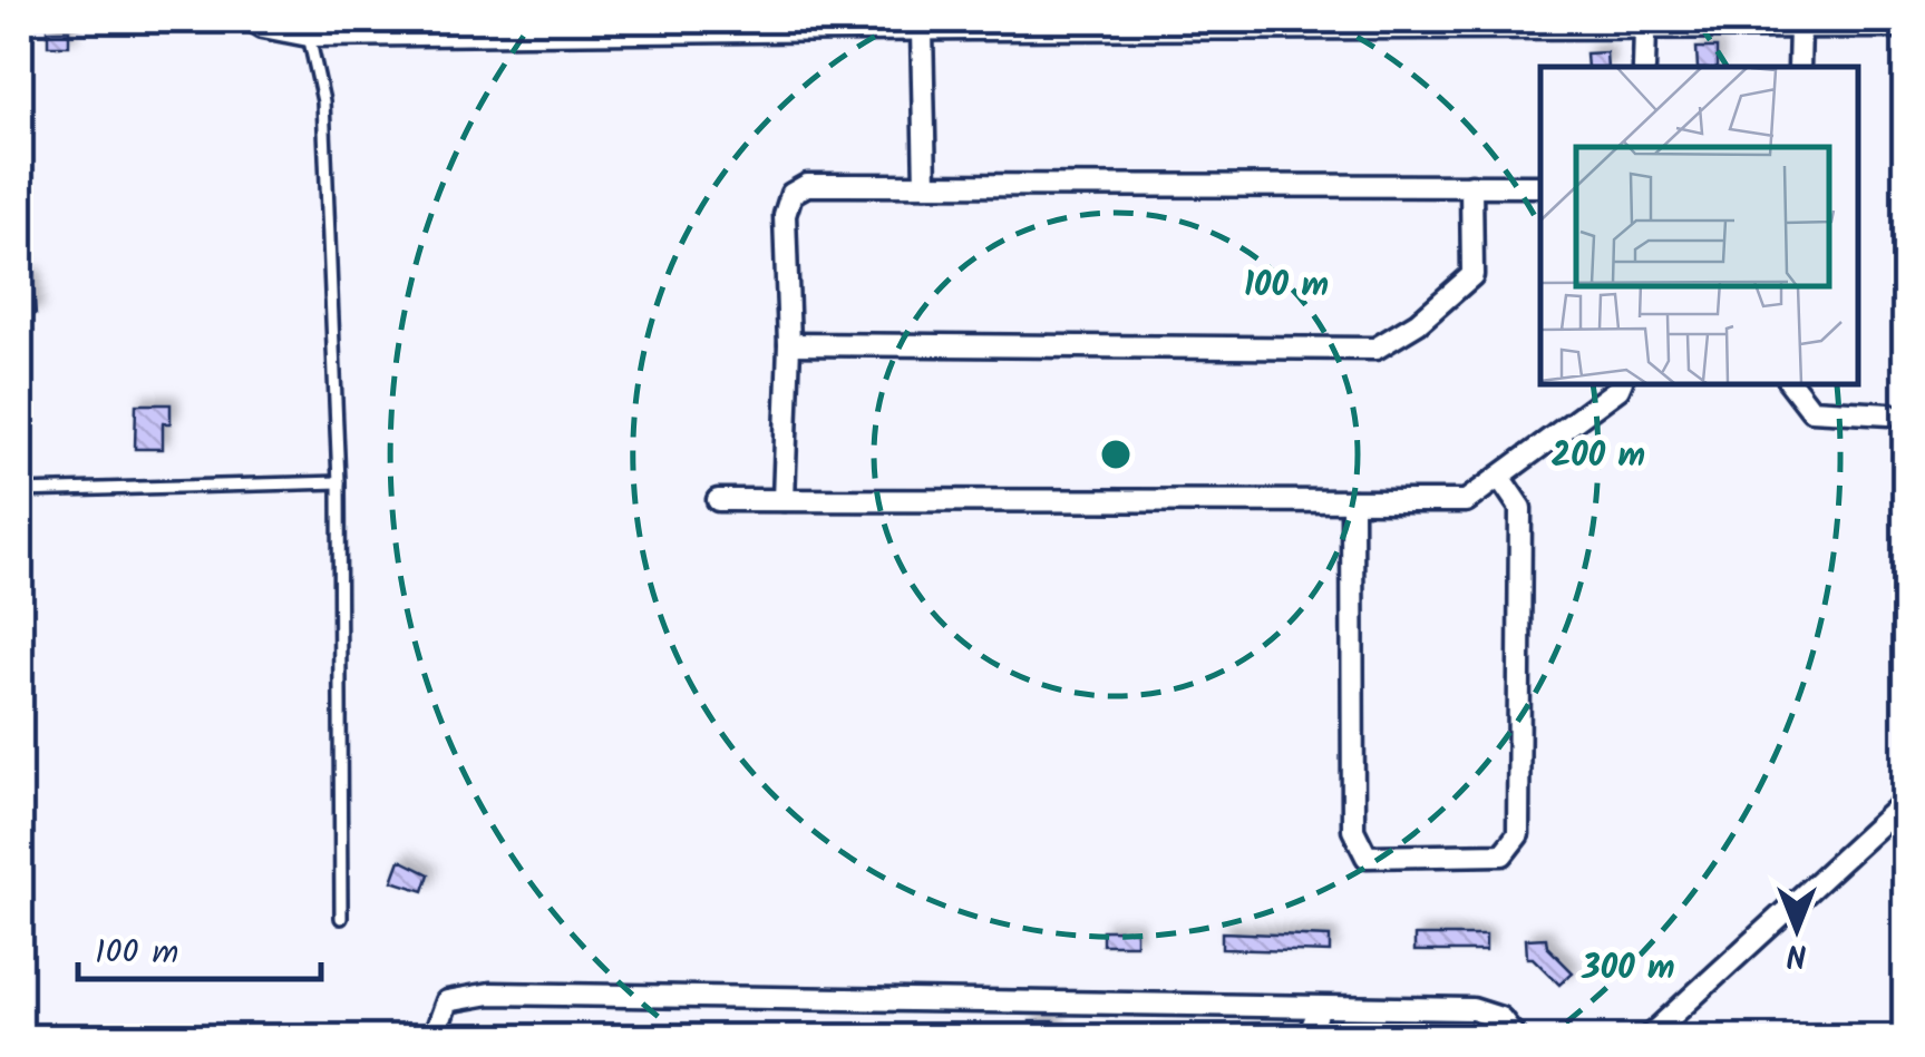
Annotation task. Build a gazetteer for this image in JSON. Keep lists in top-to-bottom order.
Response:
{
  "scale_bar": "100 m",
  "north": "bottom",
  "rings": ["100 m", "200 m", "300 m"]
}
